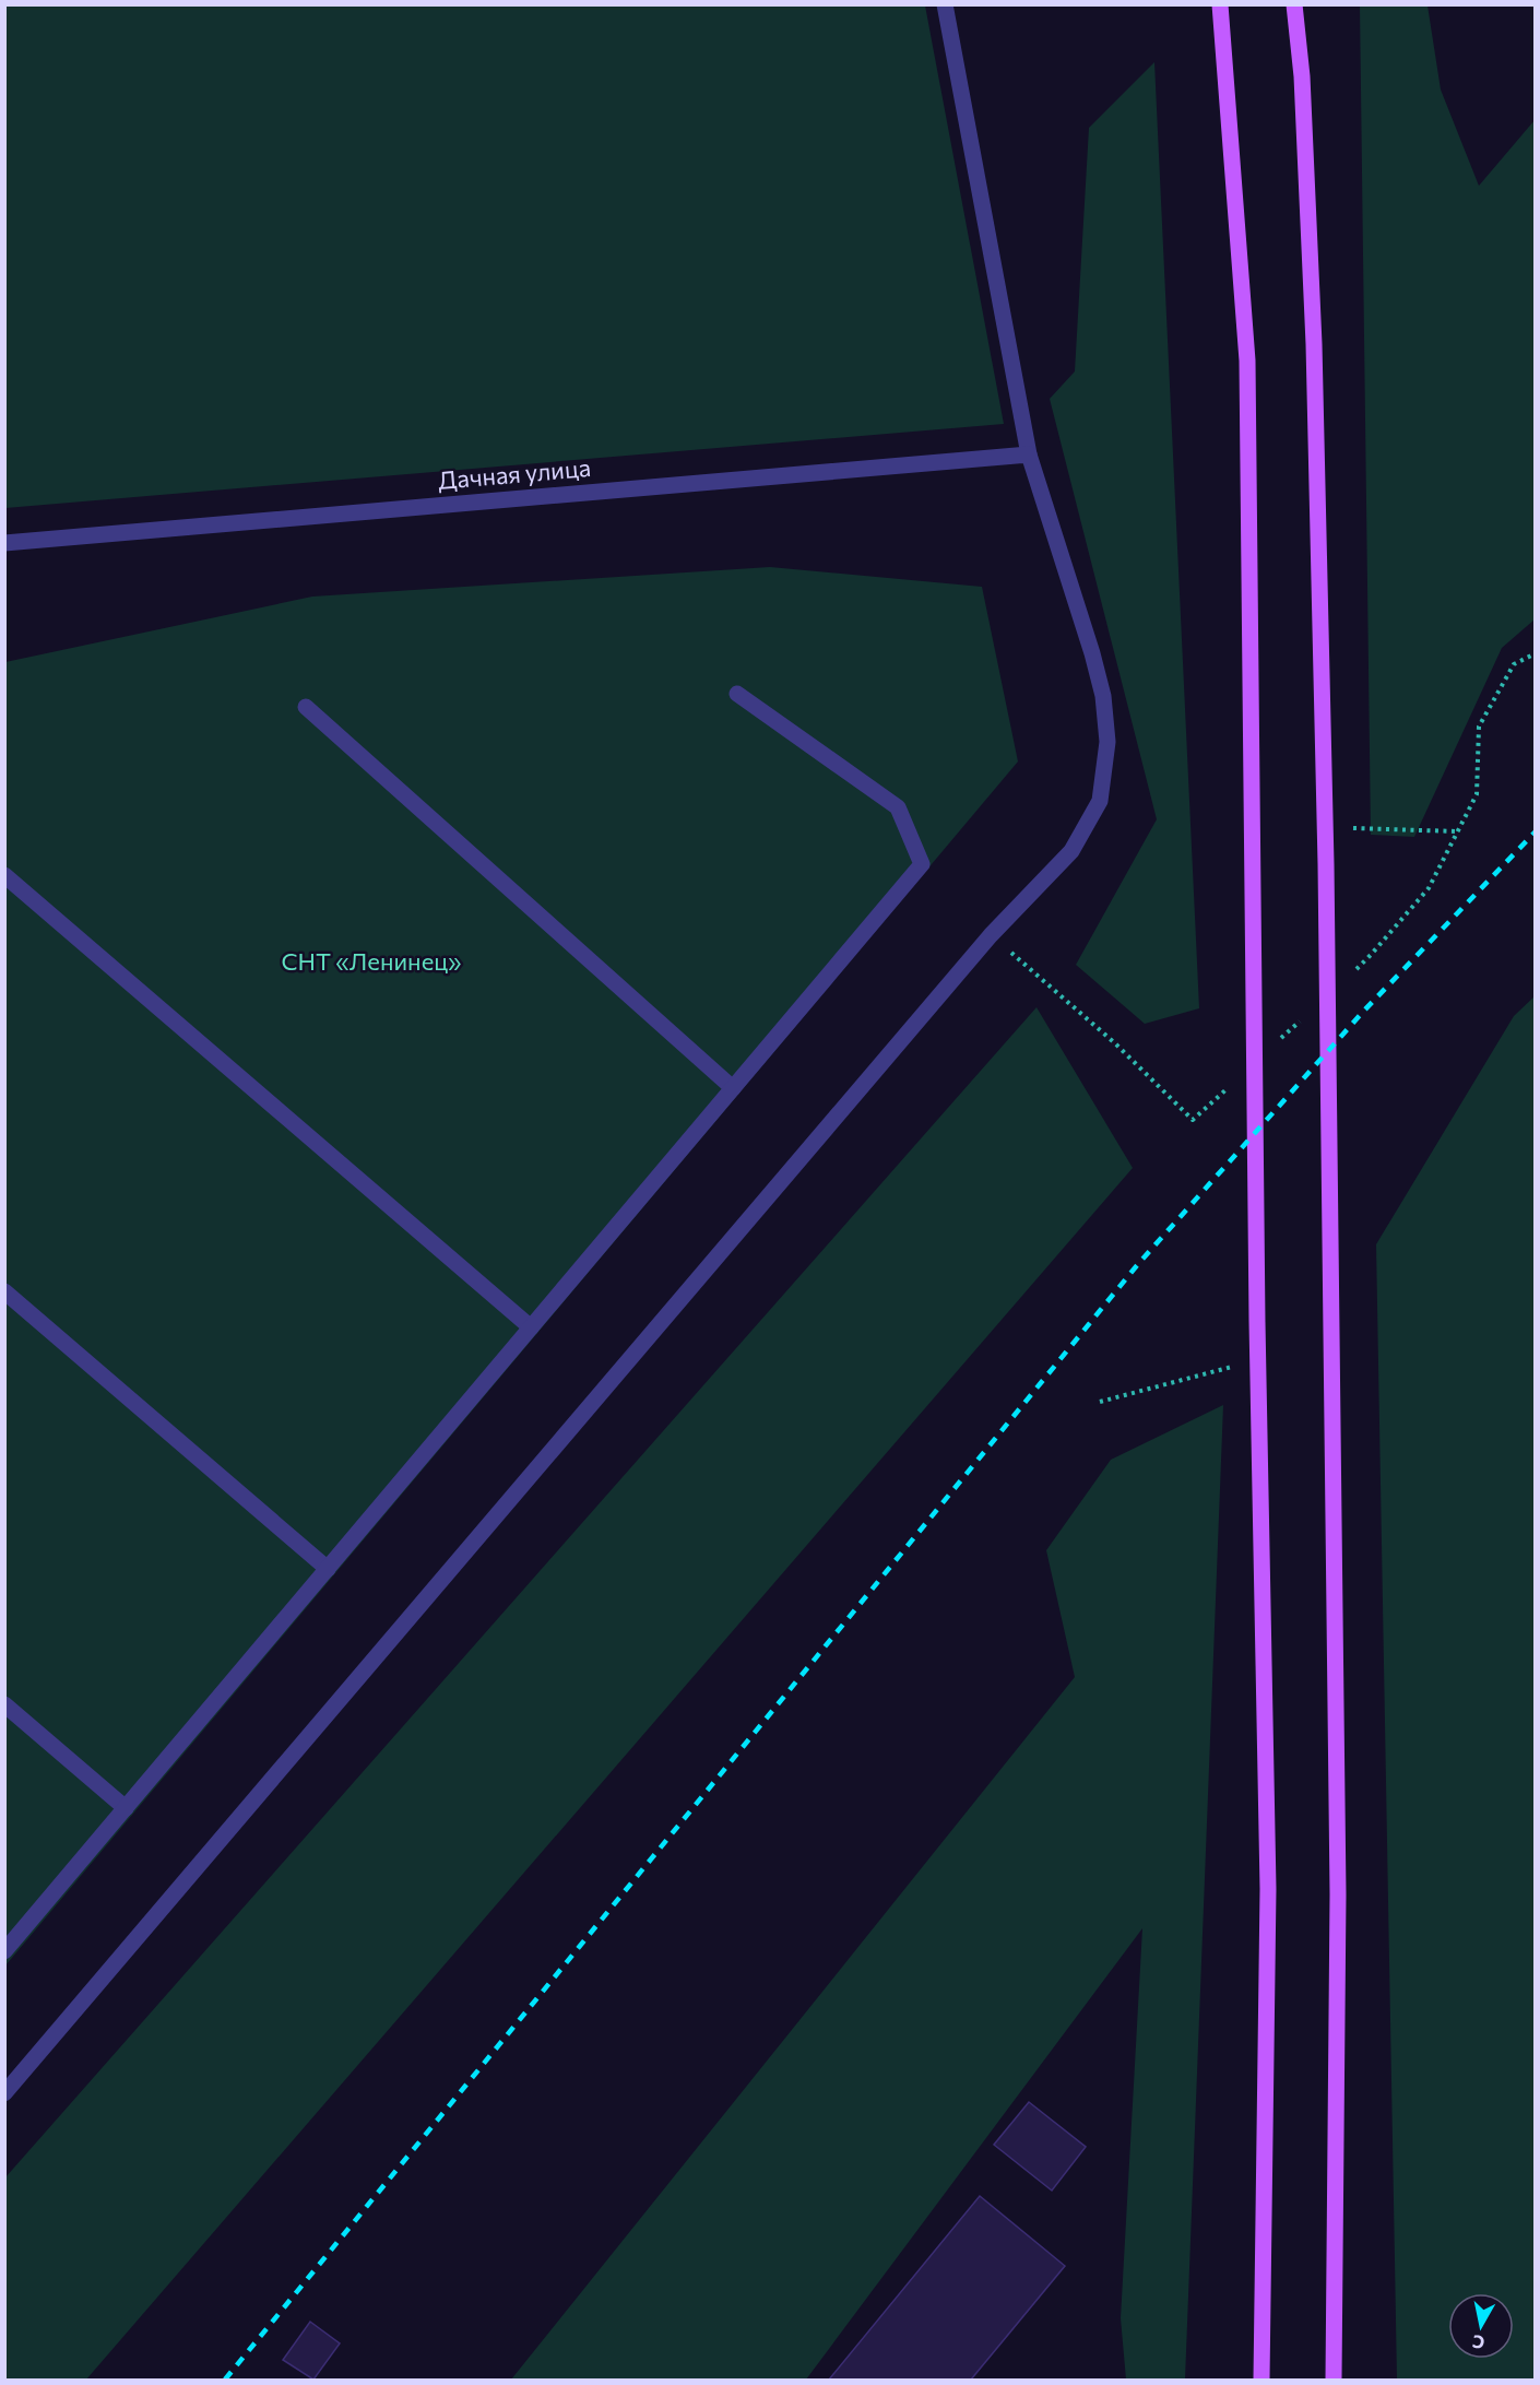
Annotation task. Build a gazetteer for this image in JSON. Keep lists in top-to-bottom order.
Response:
{
  "streets": {
    "street": ["Дачная улица"]
  },
  "parks": ["СНТ «Ленинец»"],
  "north": "bottom"
}
